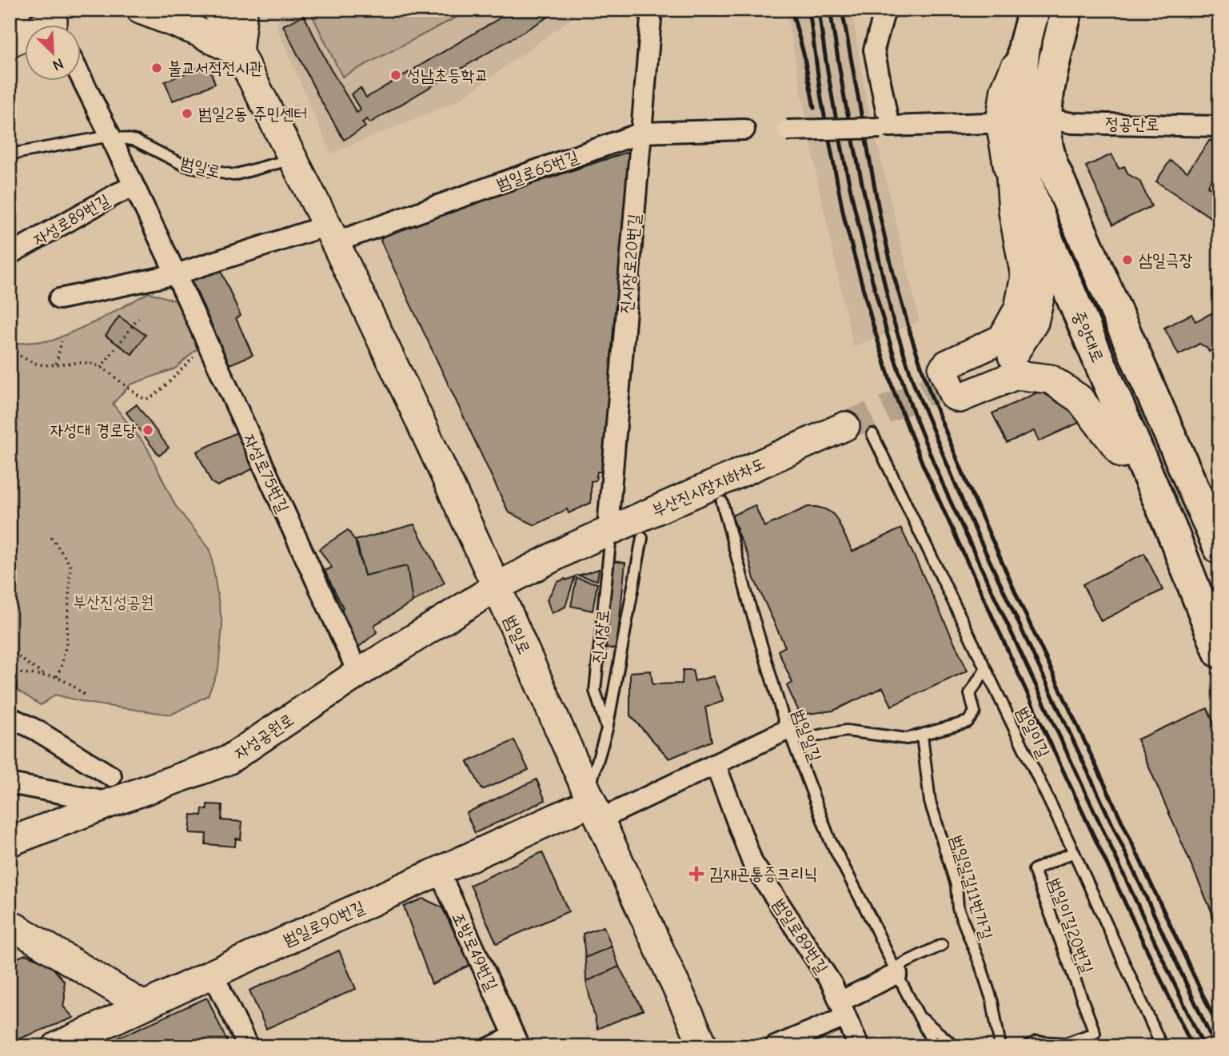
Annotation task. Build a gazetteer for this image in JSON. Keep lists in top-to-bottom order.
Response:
{
  "streets": {
    "main road": [
      "범일로",
      "중앙대로",
      "부산진시장지하차도",
      "자성공원로",
      "범일로90번길"
    ],
    "street": [
      "정공단로",
      "범일로65번길",
      "자성로89번길",
      "진시장로20번길",
      "자성로75번길",
      "범일로89번길",
      "조방로49번길"
    ],
    "lane": [
      "진시장로",
      "범일이길",
      "범일일길",
      "범일일길11번가길",
      "범일이길20번길"
    ]
  },
  "crossings": [
    ["정공단로", "중앙대로"],
    ["범일로", "범일로65번길"],
    ["범일로", "자성로75번길"],
    ["범일로", "자성공원로"],
    ["범일로", "범일로90번길"],
    ["범일로65번길", "진시장로20번길"],
    ["자성로89번길", "자성로75번길"],
    ["진시장로20번길", "진시장로"],
    ["자성로75번길", "자성공원로"],
    ["범일이길", "범일이길20번길"],
    ["범일로90번길", "조방로49번길"]
  ],
  "parks": ["부산진성공원"],
  "places": {
    "other": [
      "불교서적전시관",
      "성남초등학교",
      "범일2동 주민센터",
      "삼일극장",
      "자성대 경로당"
    ],
    "health": ["김재곤통증크리닉"]
  },
  "north": "bottom right"
}
